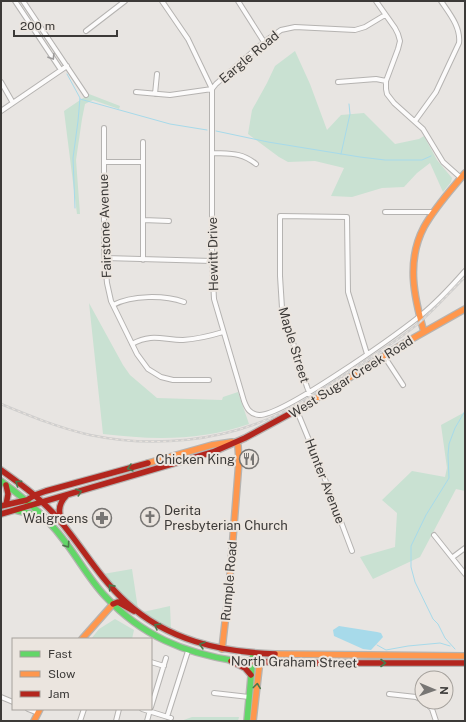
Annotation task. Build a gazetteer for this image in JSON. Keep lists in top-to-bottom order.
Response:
{
  "streets": {
    "main road": ["West Sugar Creek Road", "Rumple Road", "North Graham Street"],
    "street": [
      "Eargle Road",
      "Fairstone Avenue",
      "Hewitt Drive",
      "Maple Street",
      "Hunter Avenue"
    ]
  },
  "crossings": [
    ["Eargle Road", "Hewitt Drive"],
    ["Hewitt Drive", "Maple Street"],
    ["Maple Street", "West Sugar Creek Road"],
    ["West Sugar Creek Road", "Hunter Avenue"],
    ["West Sugar Creek Road", "Rumple Road"],
    ["West Sugar Creek Road", "North Graham Street"],
    ["Rumple Road", "North Graham Street"]
  ],
  "places": {
    "restaurant": ["Chicken King"],
    "church": ["Derita Presbyterian Church"],
    "pharmacy": ["Walgreens"]
  },
  "legend": ["Fast", "Slow", "Jam"],
  "scale_bar": "200 m",
  "north": "right"
}
